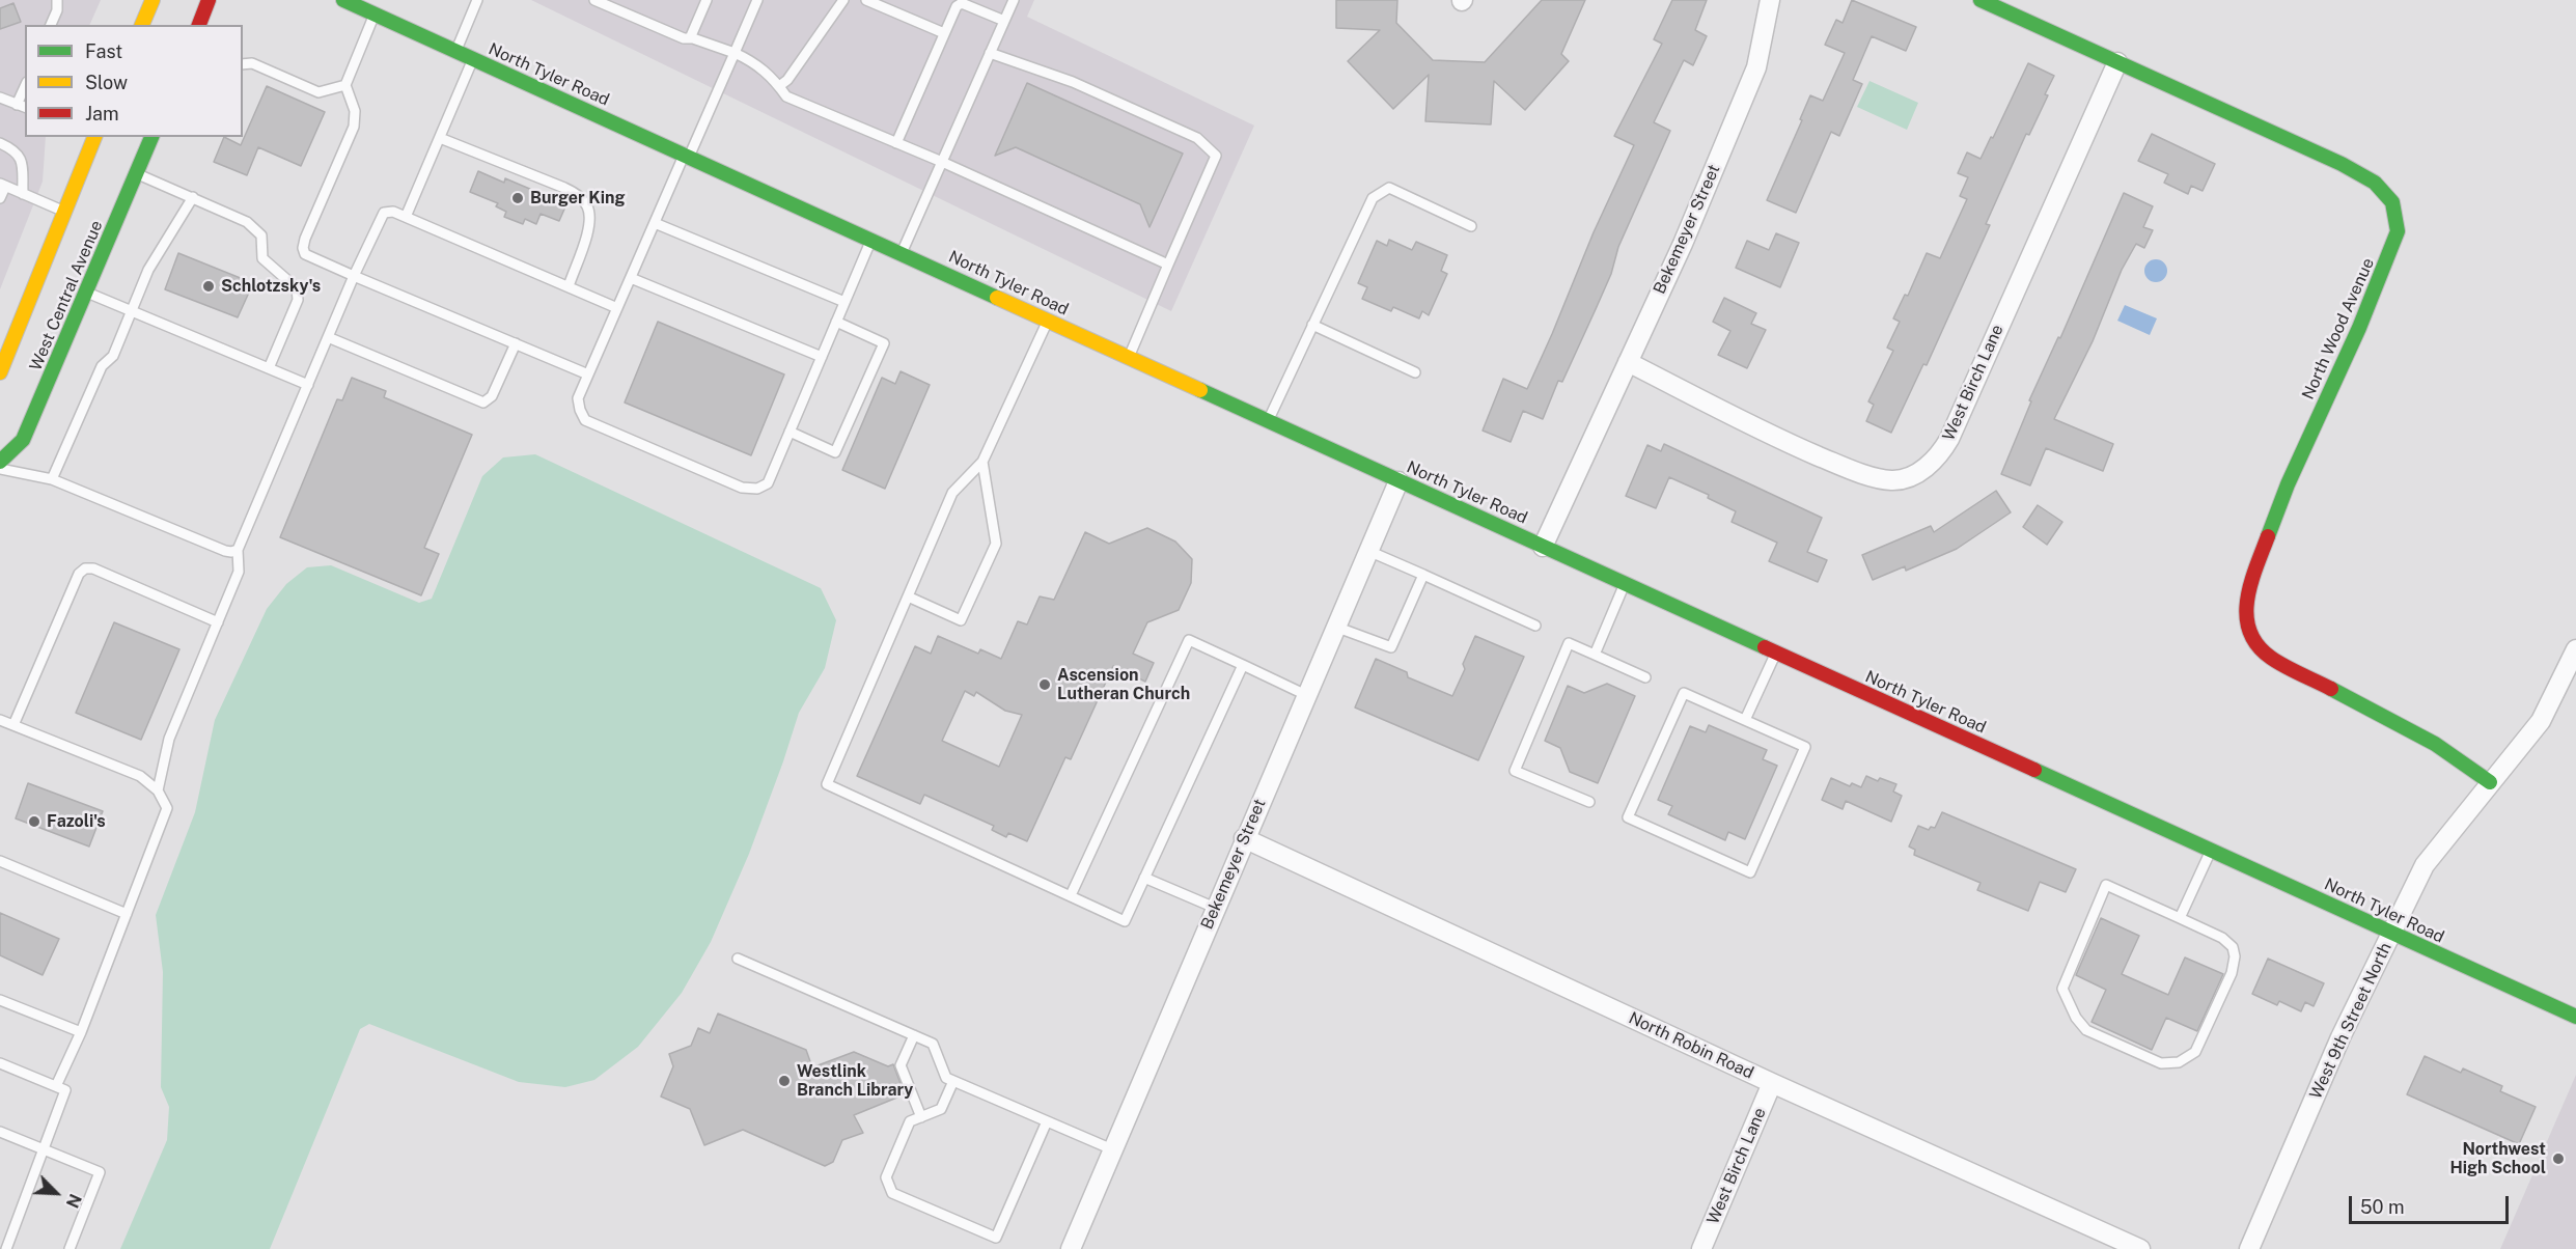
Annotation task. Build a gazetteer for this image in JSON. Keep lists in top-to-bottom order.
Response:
{
  "streets": {
    "main road": ["North Tyler Road", "West Central Avenue", "North Wood Avenue"],
    "street": [
      "Bekemeyer Street",
      "West Birch Lane",
      "West 9th Street North",
      "North Robin Road"
    ]
  },
  "crossings": [
    ["North Tyler Road", "Bekemeyer Street"],
    ["North Tyler Road", "West 9th Street North"],
    ["Bekemeyer Street", "West Birch Lane"],
    ["Bekemeyer Street", "North Robin Road"],
    ["North Wood Avenue", "West Birch Lane"],
    ["North Wood Avenue", "West 9th Street North"],
    ["West Birch Lane", "North Robin Road"]
  ],
  "places": [
    "Burger King",
    "Schlotzsky's",
    "Ascension Lutheran Church",
    "Fazoli's",
    "Westlink Branch Library",
    "Northwest High School"
  ],
  "legend": ["Fast", "Slow", "Jam"],
  "scale_bar": "50 m",
  "north": "bottom right"
}
